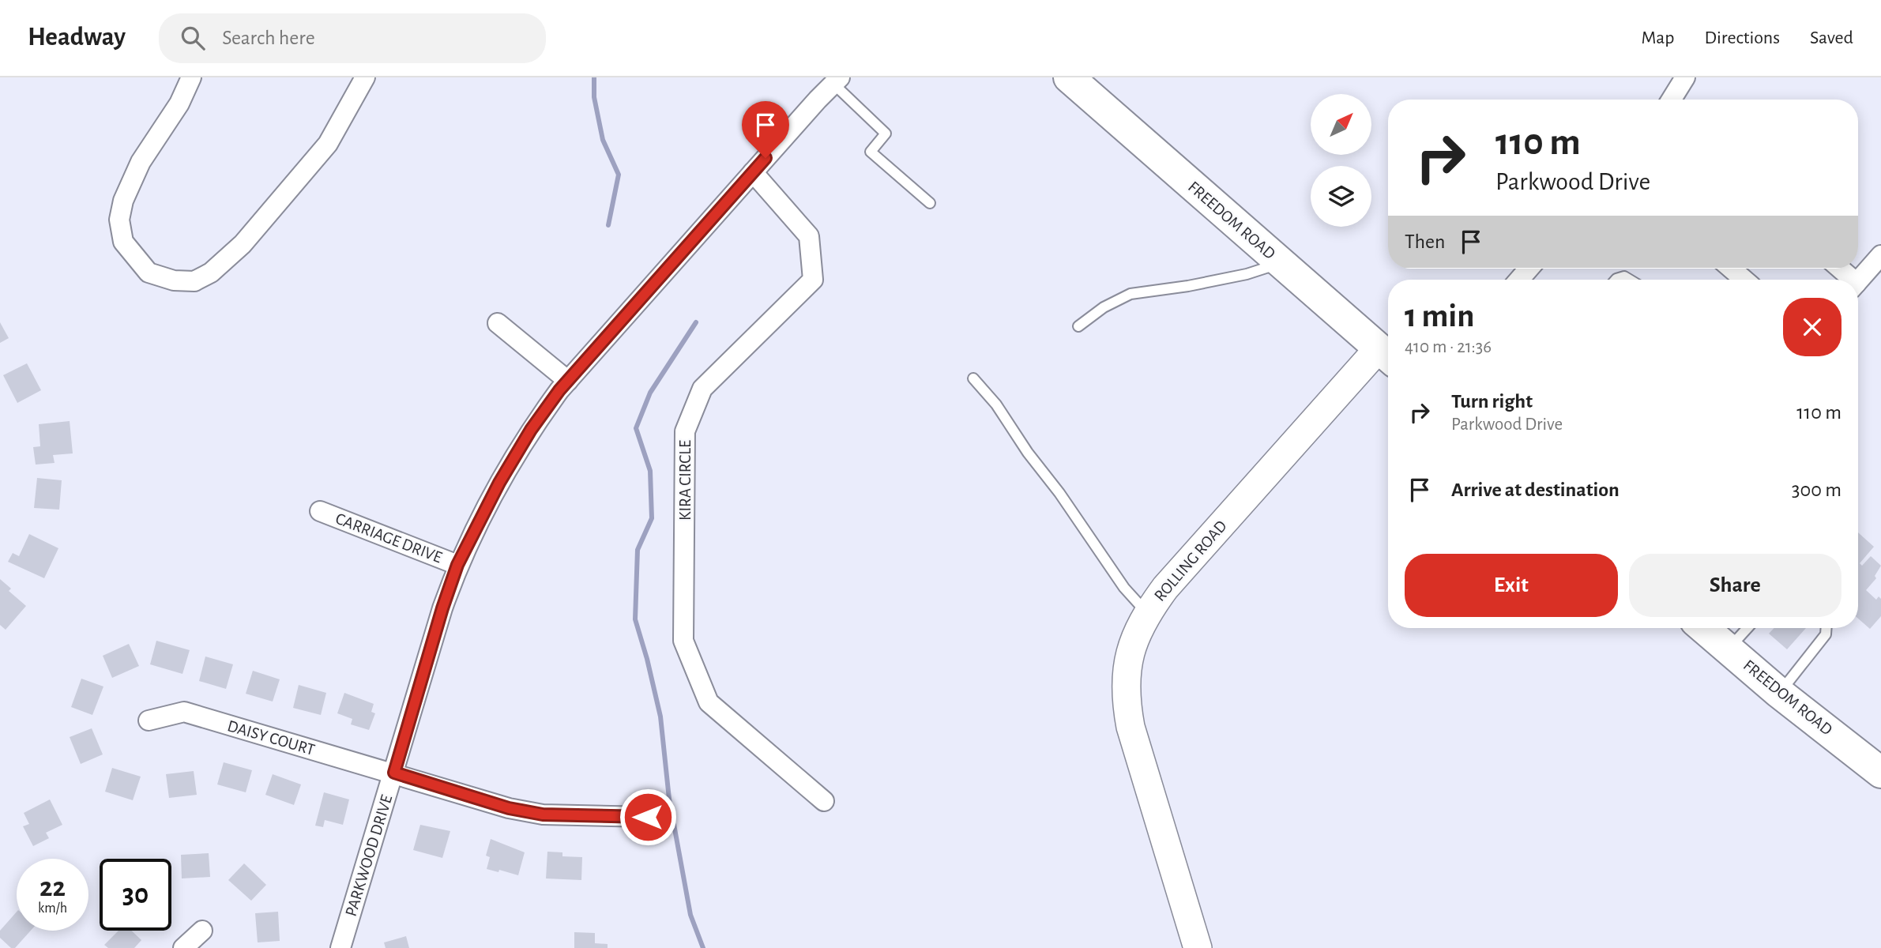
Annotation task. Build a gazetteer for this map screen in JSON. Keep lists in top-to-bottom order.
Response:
{
  "streets": {
    "main road": ["FREEDOM ROAD"],
    "street": [
      "KIRA CIRCLE",
      "CARRIAGE DRIVE",
      "ROLLING ROAD",
      "DAISY COURT",
      "PARKWOOD DRIVE"
    ]
  },
  "crossings": [
    ["FREEDOM ROAD", "ROLLING ROAD"],
    ["KIRA CIRCLE", "PARKWOOD DRIVE"],
    ["CARRIAGE DRIVE", "PARKWOOD DRIVE"],
    ["DAISY COURT", "PARKWOOD DRIVE"]
  ],
  "north": "top right",
  "page": {
    "header": "Headway",
    "search": "Search here",
    "nav": ["Map", "Directions", "Saved"],
    "turn": ["110 m", "Parkwood Drive"],
    "then": "Then",
    "heading": ["1 min", "410 m · 21:36"],
    "list": [
      {
        "name": "Turn right",
        "note": "Parkwood Drive",
        "value": "110 m"
      },
      {
        "name": "Arrive at destination",
        "value": "300 m"
      }
    ],
    "buttons": ["Exit", "Share"],
    "speed": "22 km/h",
    "limit": "30"
  }
}
